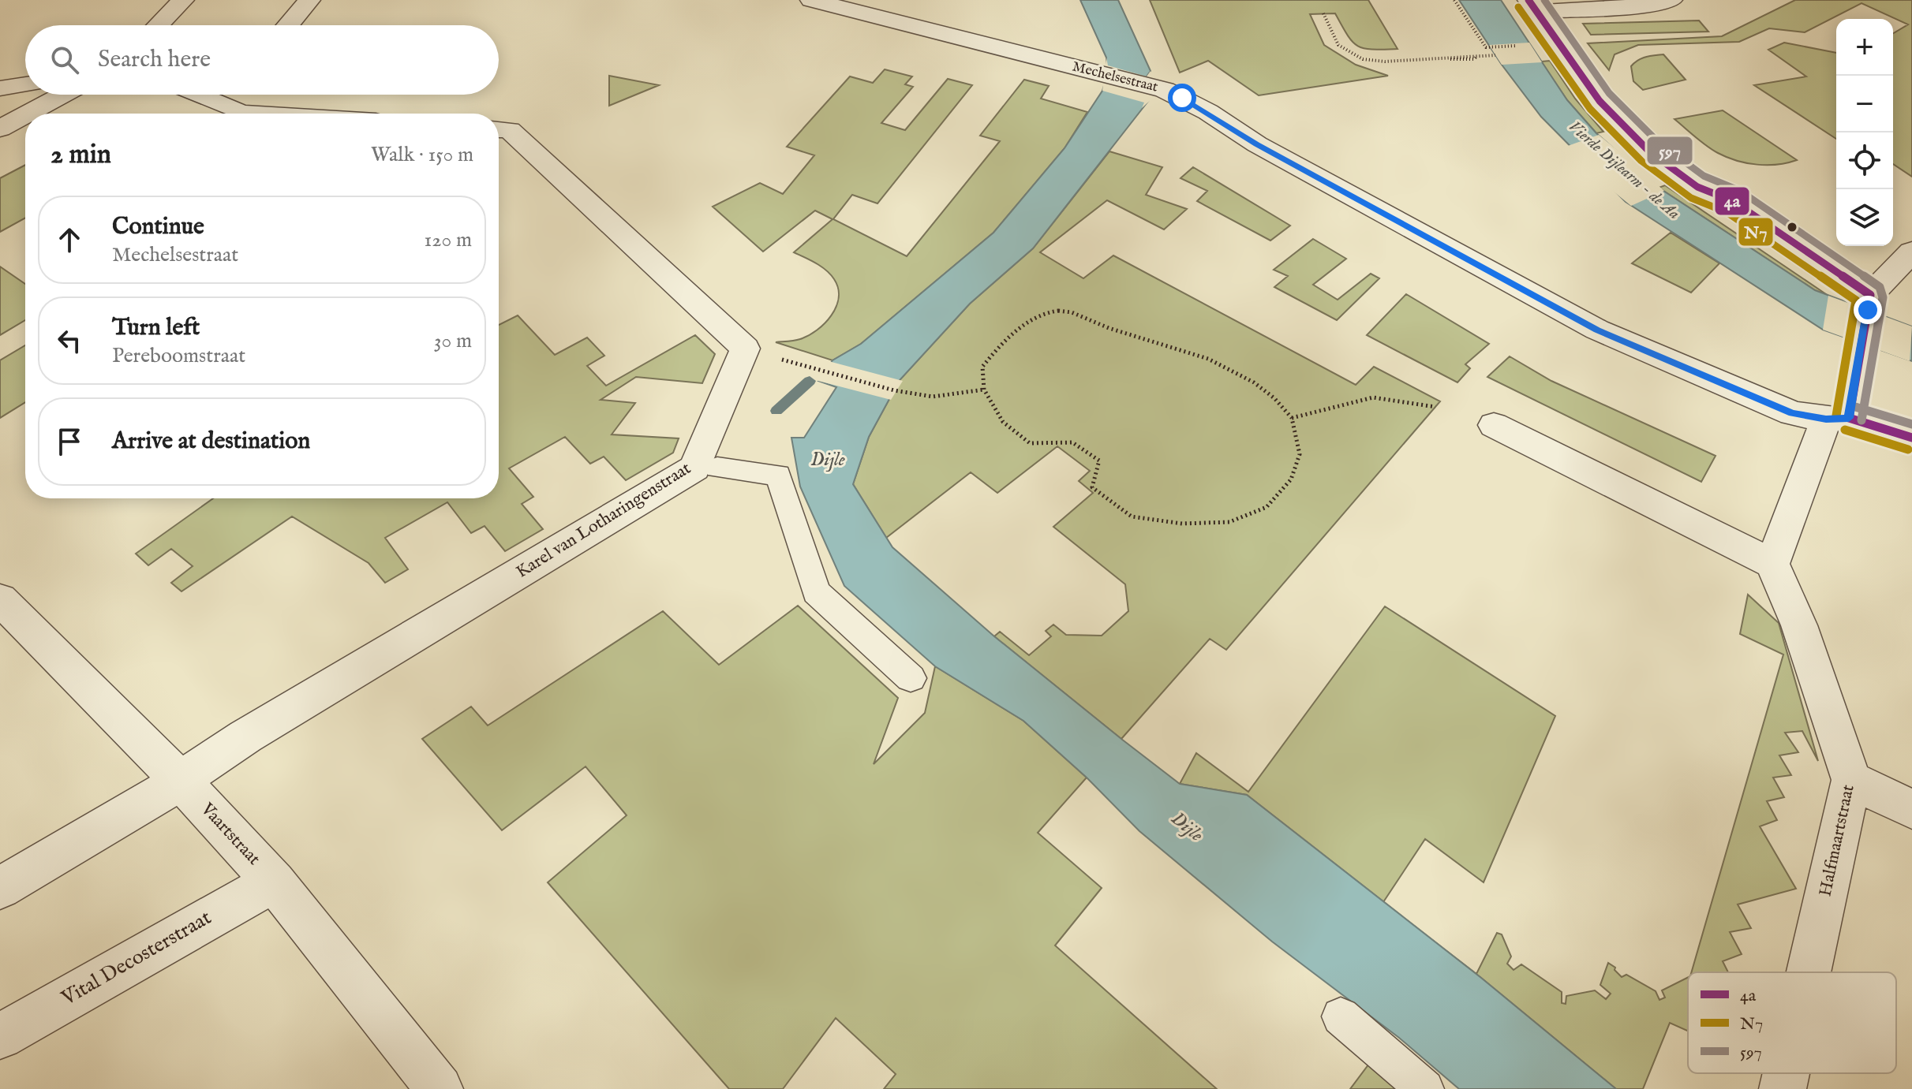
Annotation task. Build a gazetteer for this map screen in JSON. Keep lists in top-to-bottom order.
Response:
{
  "streets": {
    "street": [
      "Mechelsestraat",
      "Karel van Lotharingenstraat",
      "Vaartstraat",
      "Halfmaartstraat",
      "Vital Decosterstraat"
    ]
  },
  "crossings": [
    ["Karel van Lotharingenstraat", "Vaartstraat"],
    ["Vaartstraat", "Vital Decosterstraat"]
  ],
  "water": ["Vierde Dijlearm - de Aa", "Dijle"],
  "lines": ["transit line 4a", "transit line 597", "transit line N7"],
  "legend": ["4a", "N7", "597"],
  "page": {
    "map_buttons": ["+", "−"],
    "search": "Search here",
    "heading": ["2 min", "Walk · 150 m"],
    "list": [
      ["Continue", "Mechelsestraat", "120 m"],
      ["Turn left", "Pereboomstraat", "30 m"],
      "Arrive at destination"
    ]
  }
}
